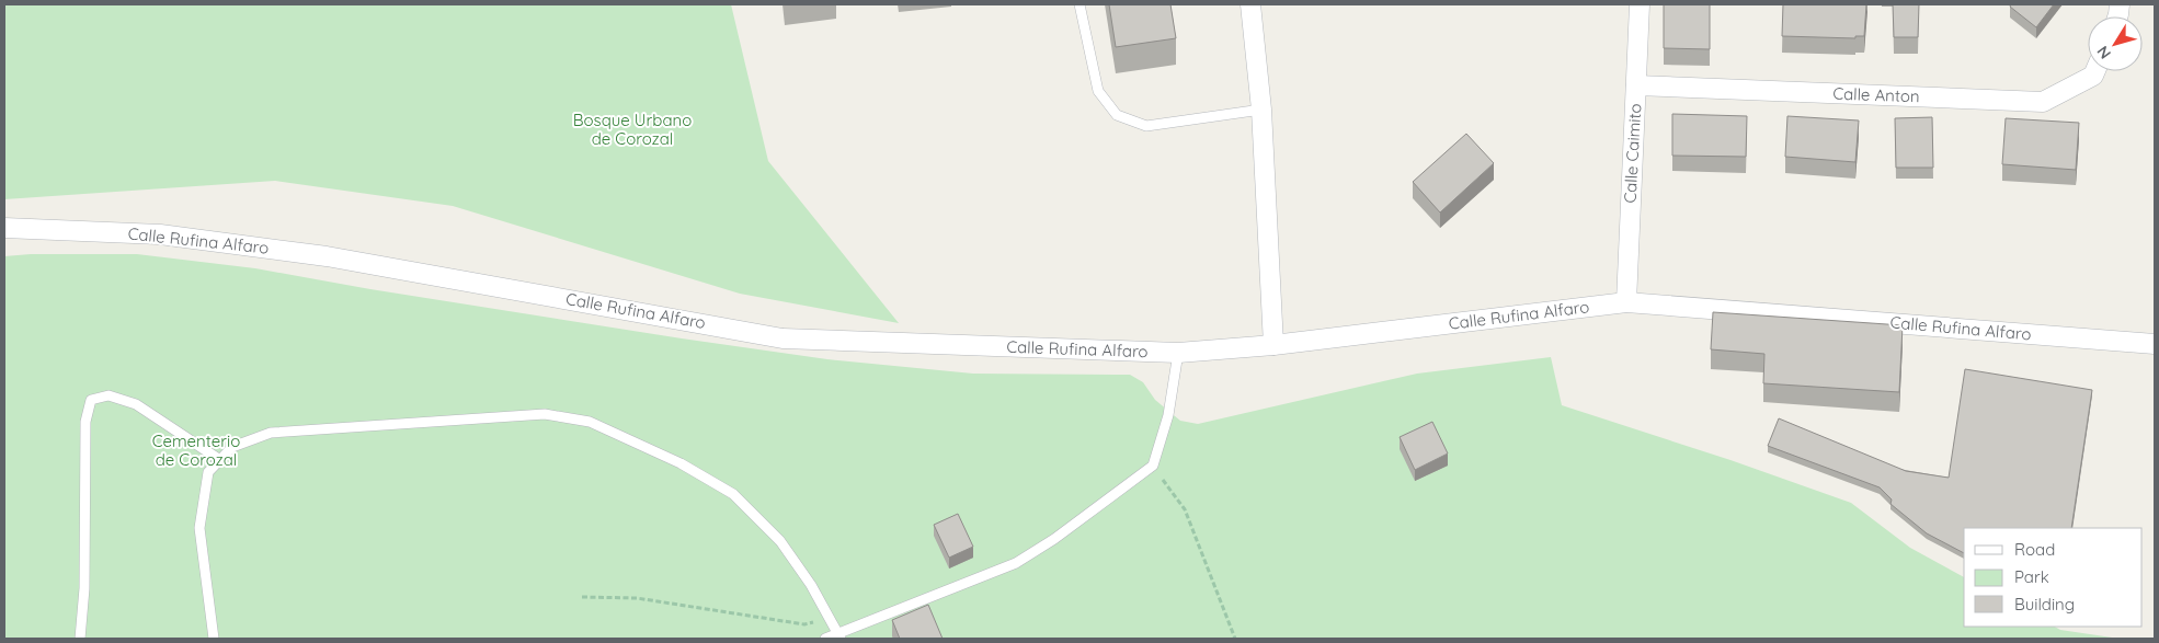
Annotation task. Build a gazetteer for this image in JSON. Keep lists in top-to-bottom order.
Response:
{
  "streets": {
    "street": ["Calle Anton", "Calle Caimito", "Calle Rufina Alfaro"]
  },
  "crossings": [
    ["Calle Anton", "Calle Caimito"],
    ["Calle Caimito", "Calle Rufina Alfaro"]
  ],
  "parks": ["Bosque Urbano de Corozal", "Cementerio de Corozal"],
  "legend": ["Road", "Park", "Building"],
  "north": "bottom left"
}
